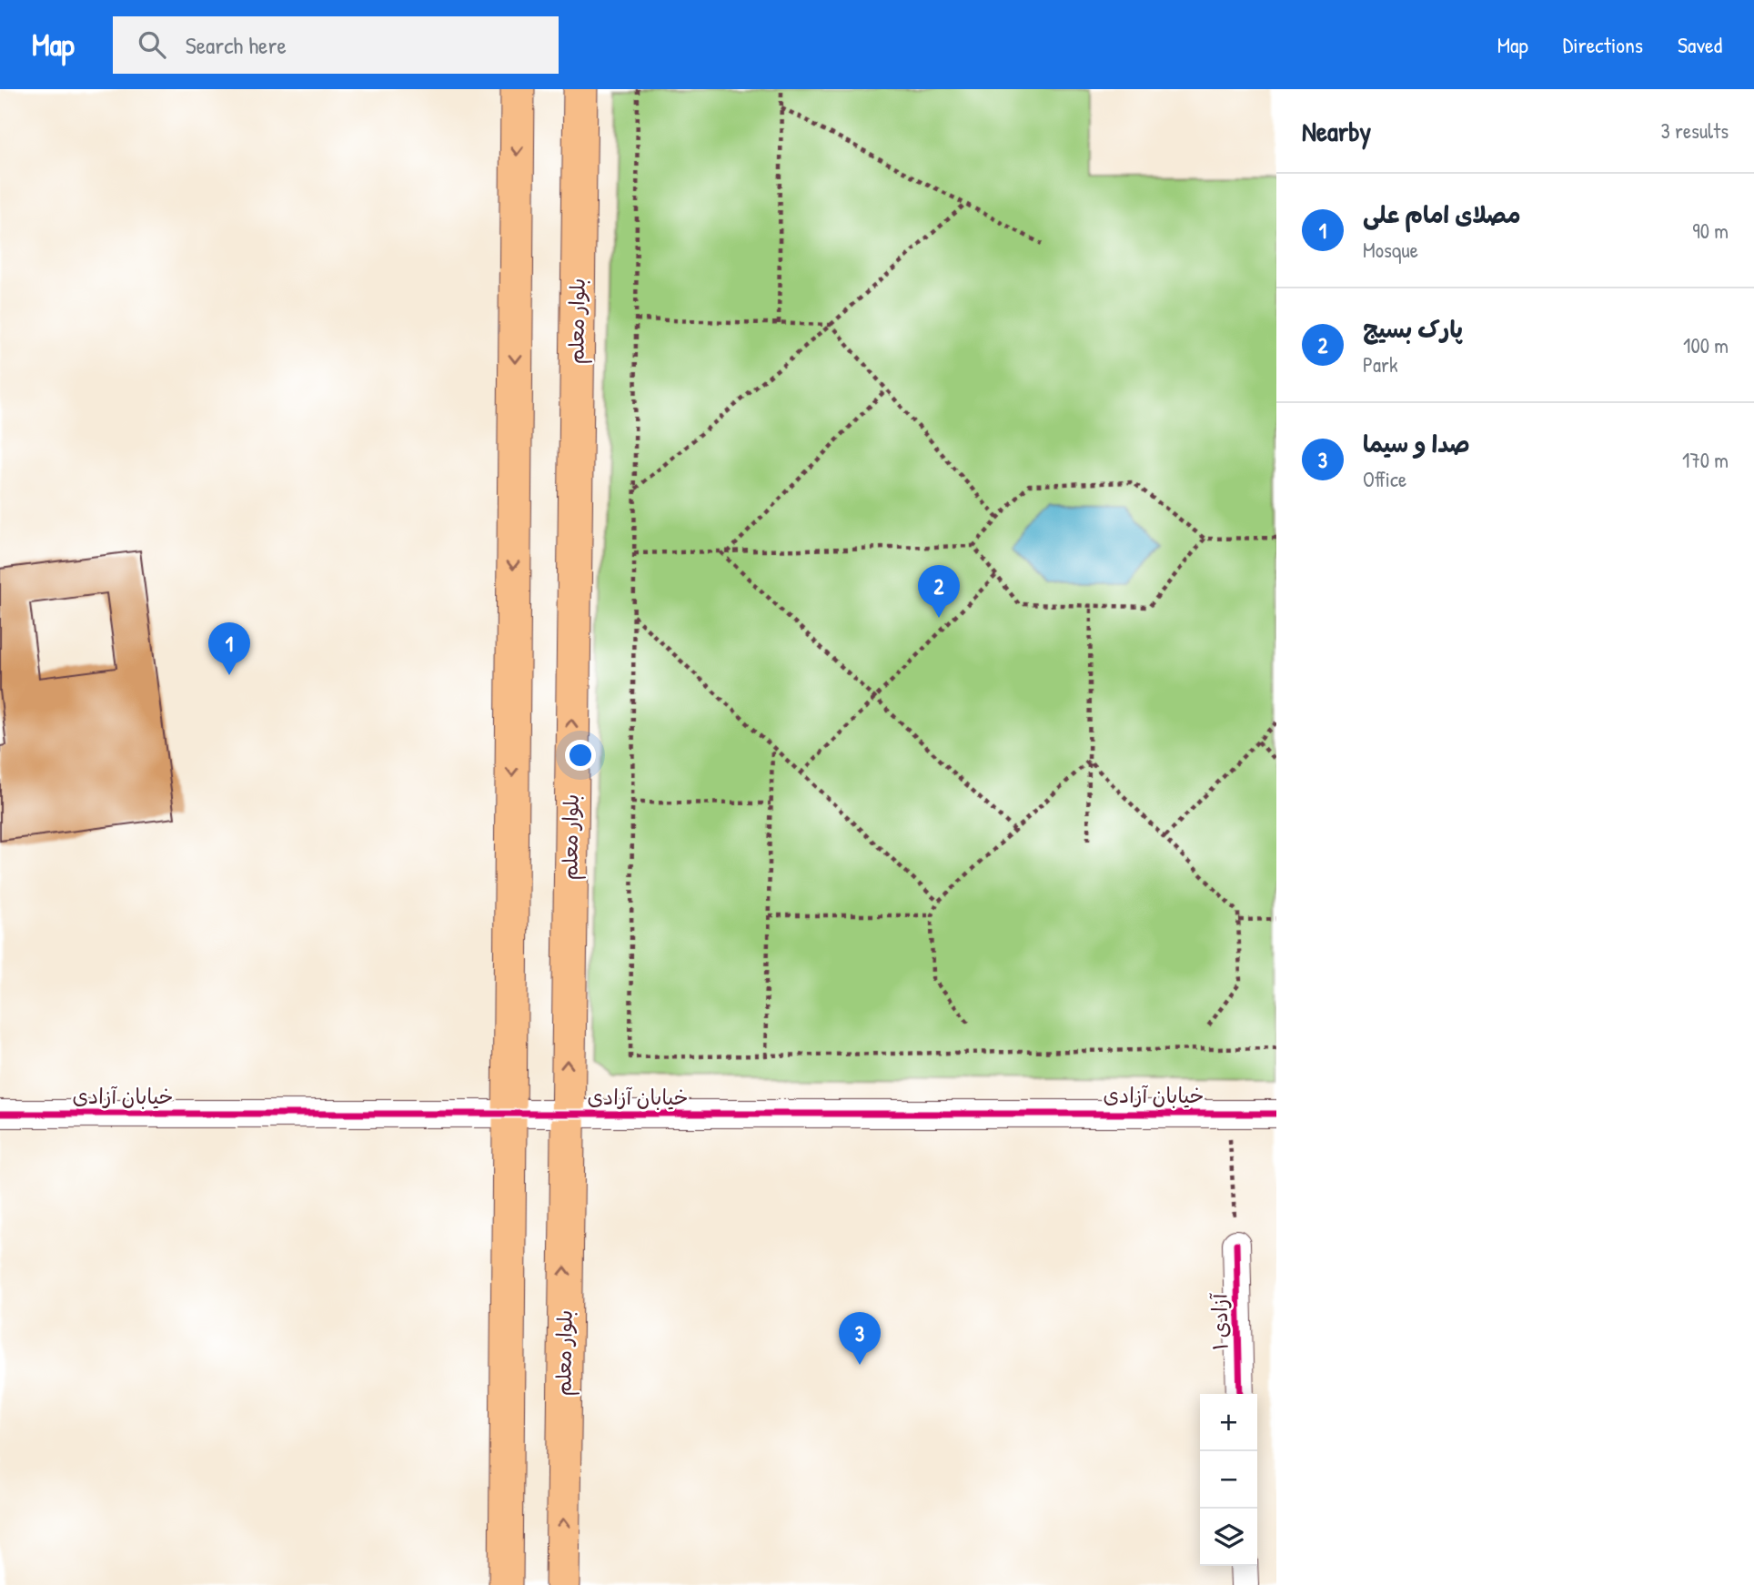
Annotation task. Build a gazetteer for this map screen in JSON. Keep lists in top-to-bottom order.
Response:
{
  "streets": {
    "main road": ["بلوار معلم"],
    "street": ["خیابان آزادی", "آزادی ۱"]
  },
  "crossings": [
    ["بلوار معلم", "خیابان آزادی"]
  ],
  "page": {
    "header": "Map",
    "search": "Search here",
    "nav": ["Map", "Directions", "Saved"],
    "heading": ["Nearby", "3 results"],
    "list": [
      {
        "mark": "1",
        "name": "مصلای امام علی",
        "note": "Mosque",
        "value": "90 m"
      },
      {
        "mark": "2",
        "name": "پارک بسیج",
        "note": "Park",
        "value": "100 m"
      },
      {
        "mark": "3",
        "name": "صدا و سیما",
        "note": "Office",
        "value": "170 m"
      }
    ],
    "pins": ["2", "1", "3"],
    "map_buttons": ["+", "−"]
  }
}
